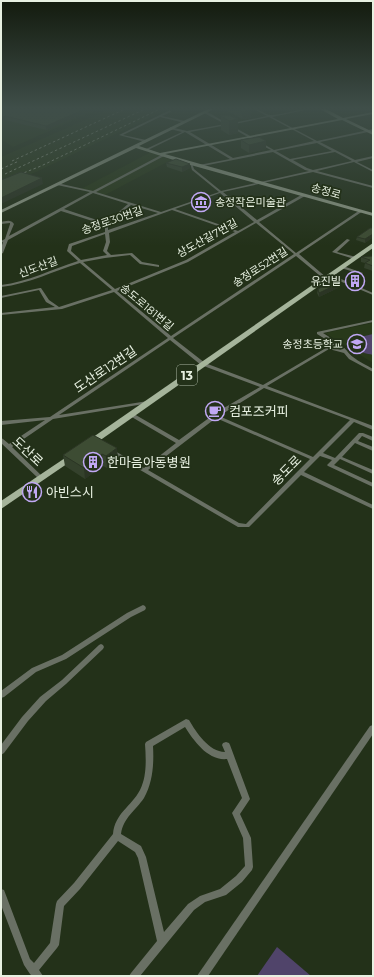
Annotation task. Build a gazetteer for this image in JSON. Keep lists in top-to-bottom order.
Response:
{
  "streets": {
    "main road": ["송정로", "13"],
    "street": [
      "송정로30번길",
      "상도산길7번길",
      "신도산길",
      "송정로52번길",
      "송도로181번길",
      "도산로12번길",
      "도산로",
      "송도로"
    ]
  },
  "crossings": [
    ["송정로", "송정로30번길"],
    ["송정로", "상도산길7번길"],
    ["송정로", "송정로52번길"],
    ["송정로30번길", "송도로181번길"],
    ["상도산길7번길", "송도로181번길"],
    ["신도산길", "송도로181번길"],
    ["송정로52번길", "송도로181번길"],
    ["송정로52번길", "도산로12번길"],
    ["송도로181번길", "도산로12번길"],
    ["송도로181번길", "13"],
    ["도산로12번길", "13"],
    ["13", "도산로"]
  ],
  "places": {
    "museum": ["송정작은미술관"],
    "building": ["유진빌", "한마음아동병원"],
    "school or university": ["송정초등학교"],
    "cafe": ["컴포즈커피"],
    "restaurant": ["아빈스시"]
  }
}
